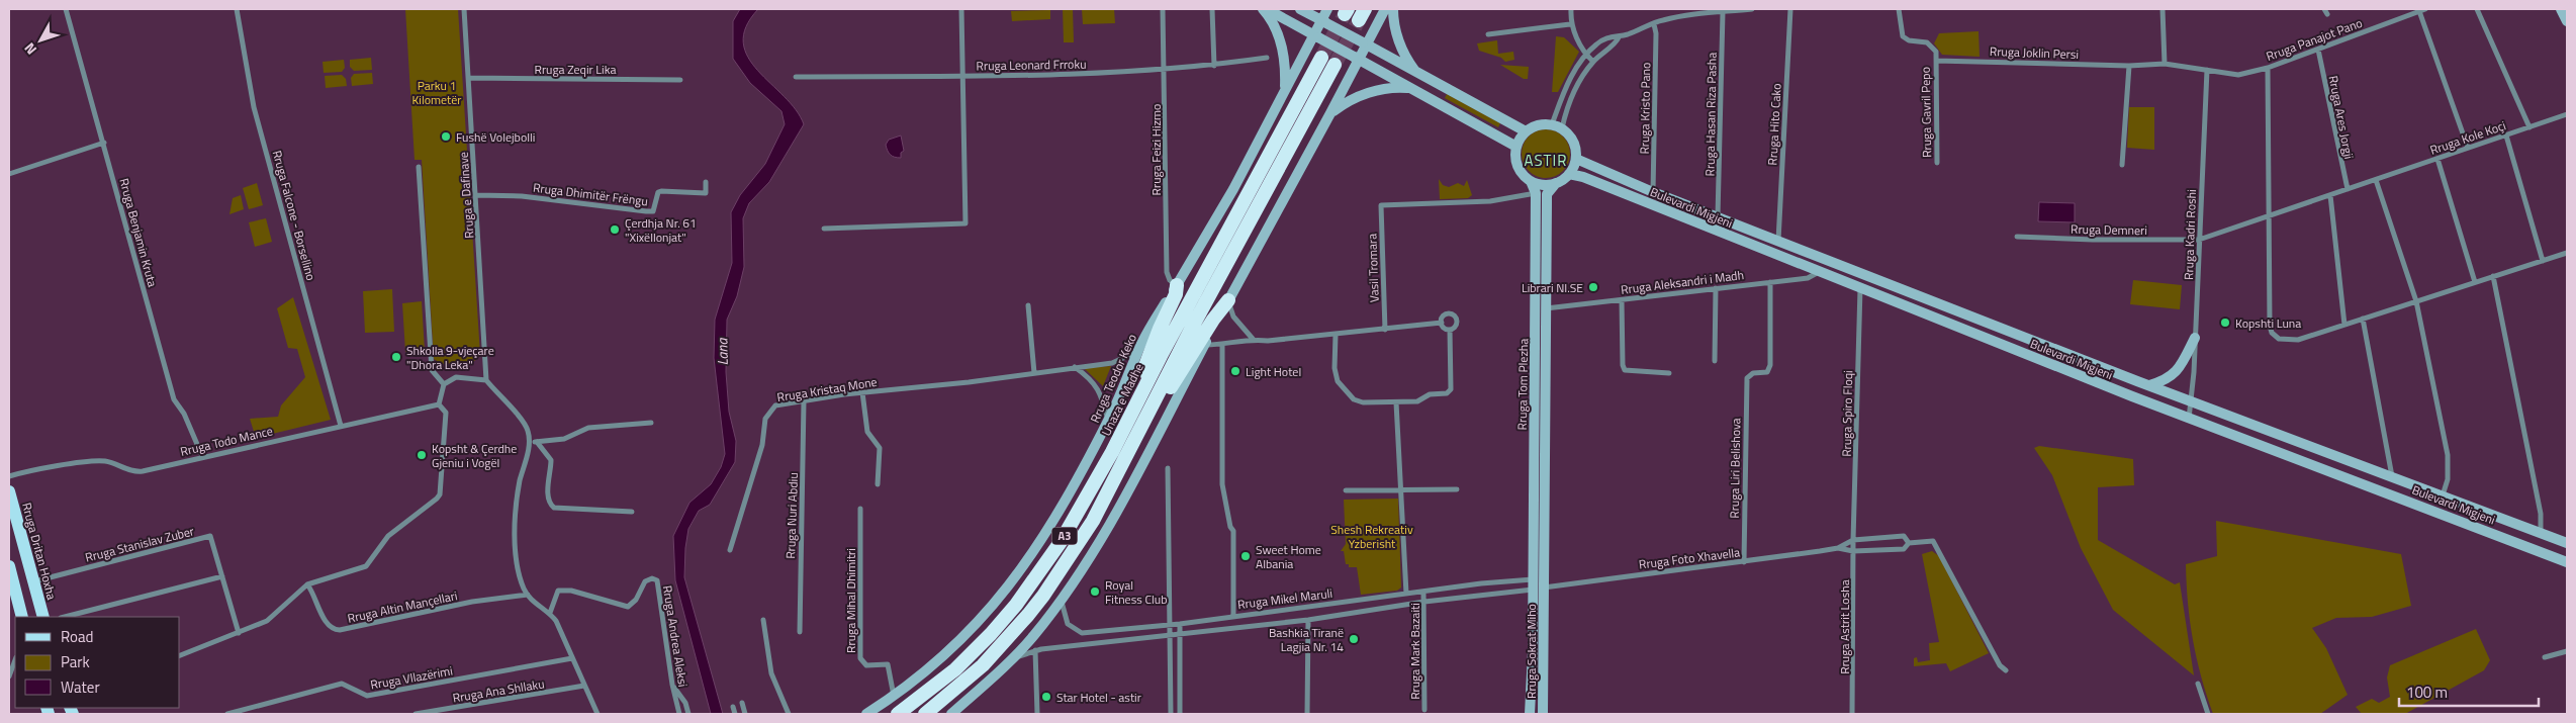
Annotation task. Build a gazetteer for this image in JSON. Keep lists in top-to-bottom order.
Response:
{
  "streets": {
    "highway": ["Unaza e Madhe", "A3"],
    "main road": [
      "Bulevardi Migjeni",
      "Rruga Teodor Keko",
      "Rruga Tom Plezha",
      "Rruga Dritan Hoxha",
      "Rruga Sokrat Miho"
    ],
    "street": [
      "Rruga Panajot Pano",
      "Rruga Joklin Persi",
      "Rruga Leonard Frroku",
      "Rruga Zeqir Lika",
      "Rruga Kristo Pano",
      "Rruga Gavril Pepo",
      "Rruga Hasan Riza Pasha",
      "Rruga Ares Jorgji",
      "Rruga Hito Cako",
      "Rruga Kole Koçi",
      "Rruga Feizi Hizmo",
      "Rruga Dhimitër Frëngu",
      "Rruga e Dafinave",
      "Rruga Falcone - Borsellino",
      "Rruga Demneri",
      "Rruga Benjamin Kruta",
      "Rruga Kadri Roshi",
      "Vasil Tromara",
      "Rruga Aleksandri i Madh",
      "Rruga Kristaq Mone",
      "Rruga Spiro Floqi",
      "Rruga Todo Mance",
      "Rruga Liri Belishova",
      "Rruga Nuri Abdiu",
      "Rruga Stanislav Zuber",
      "Rruga Foto Xhavella",
      "Rruga Mikel Maruli",
      "Rruga Mihal Dhimitri",
      "Rruga Altin Mançellari",
      "Rruga Astrit Losha",
      "Rruga Andrea Aleksi",
      "Rruga Mark Bazaiti",
      "Rruga Vllazërimi",
      "Rruga Ana Shllaku"
    ]
  },
  "crossings": [
    ["Rruga Panajot Pano", "Rruga Joklin Persi"],
    ["Rruga Panajot Pano", "Rruga Ares Jorgji"],
    ["Rruga Panajot Pano", "Rruga Kadri Roshi"],
    ["Rruga Joklin Persi", "Rruga Gavril Pepo"],
    ["Rruga Joklin Persi", "Rruga Kadri Roshi"],
    ["Rruga Leonard Frroku", "Rruga Feizi Hizmo"],
    ["Rruga Zeqir Lika", "Rruga e Dafinave"],
    ["Rruga Kristo Pano", "Bulevardi Migjeni"],
    ["Rruga Hasan Riza Pasha", "Bulevardi Migjeni"],
    ["Rruga Ares Jorgji", "Rruga Kole Koçi"],
    ["Rruga Hito Cako", "Bulevardi Migjeni"],
    ["Rruga Kole Koçi", "Rruga Demneri"],
    ["Rruga Kole Koçi", "Rruga Kadri Roshi"],
    ["Rruga Feizi Hizmo", "Rruga Teodor Keko"],
    ["Rruga Dhimitër Frëngu", "Rruga e Dafinave"],
    ["Bulevardi Migjeni", "Rruga Kadri Roshi"],
    ["Bulevardi Migjeni", "Rruga Aleksandri i Madh"],
    ["Bulevardi Migjeni", "Rruga Tom Plezha"],
    ["Bulevardi Migjeni", "Rruga Spiro Floqi"],
    ["Rruga Falcone - Borsellino", "Rruga Todo Mance"],
    ["Rruga Demneri", "Rruga Kadri Roshi"],
    ["Rruga Benjamin Kruta", "Rruga Todo Mance"],
    ["Vasil Tromara", "Rruga Tom Plezha"],
    ["Rruga Aleksandri i Madh", "Rruga Tom Plezha"],
    ["Rruga Aleksandri i Madh", "Rruga Liri Belishova"],
    ["Rruga Teodor Keko", "Rruga Kristaq Mone"],
    ["Rruga Teodor Keko", "Rruga Mihal Dhimitri"],
    ["Rruga Tom Plezha", "Rruga Foto Xhavella"],
    ["Rruga Tom Plezha", "Rruga Mikel Maruli"],
    ["Rruga Tom Plezha", "Rruga Sokrat Miho"],
    ["Rruga Kristaq Mone", "Rruga Nuri Abdiu"],
    ["Rruga Spiro Floqi", "Rruga Astrit Losha"],
    ["Rruga Liri Belishova", "Rruga Foto Xhavella"],
    ["Rruga Stanislav Zuber", "Rruga Dritan Hoxha"],
    ["Rruga Foto Xhavella", "Rruga Sokrat Miho"],
    ["Rruga Mikel Maruli", "Rruga Mark Bazaiti"],
    ["Rruga Mikel Maruli", "Rruga Sokrat Miho"]
  ],
  "districts": ["ASTIR"],
  "water": ["Lana"],
  "parks": ["Parku 1 Kilometër", "Shesh Rekreativ Yzberisht"],
  "places": [
    "Fushë Volejbolli",
    "Çerdhja Nr. 61 \"Xixëllonjat\"",
    "Librari NI.SE",
    "Kopshti Luna",
    "Shkolla 9-vjeçare \"Dhora Leka\"",
    "Light Hotel",
    "Kopsht & Çerdhe Gjeniu i Vogël",
    "Sweet Home Albania",
    "Royal Fitness Club",
    "Bashkia Tiranë Lagjia Nr. 14",
    "Star Hotel - astir"
  ],
  "legend": ["Road", "Park", "Water"],
  "scale_bar": "100 m",
  "north": "bottom left"
}
